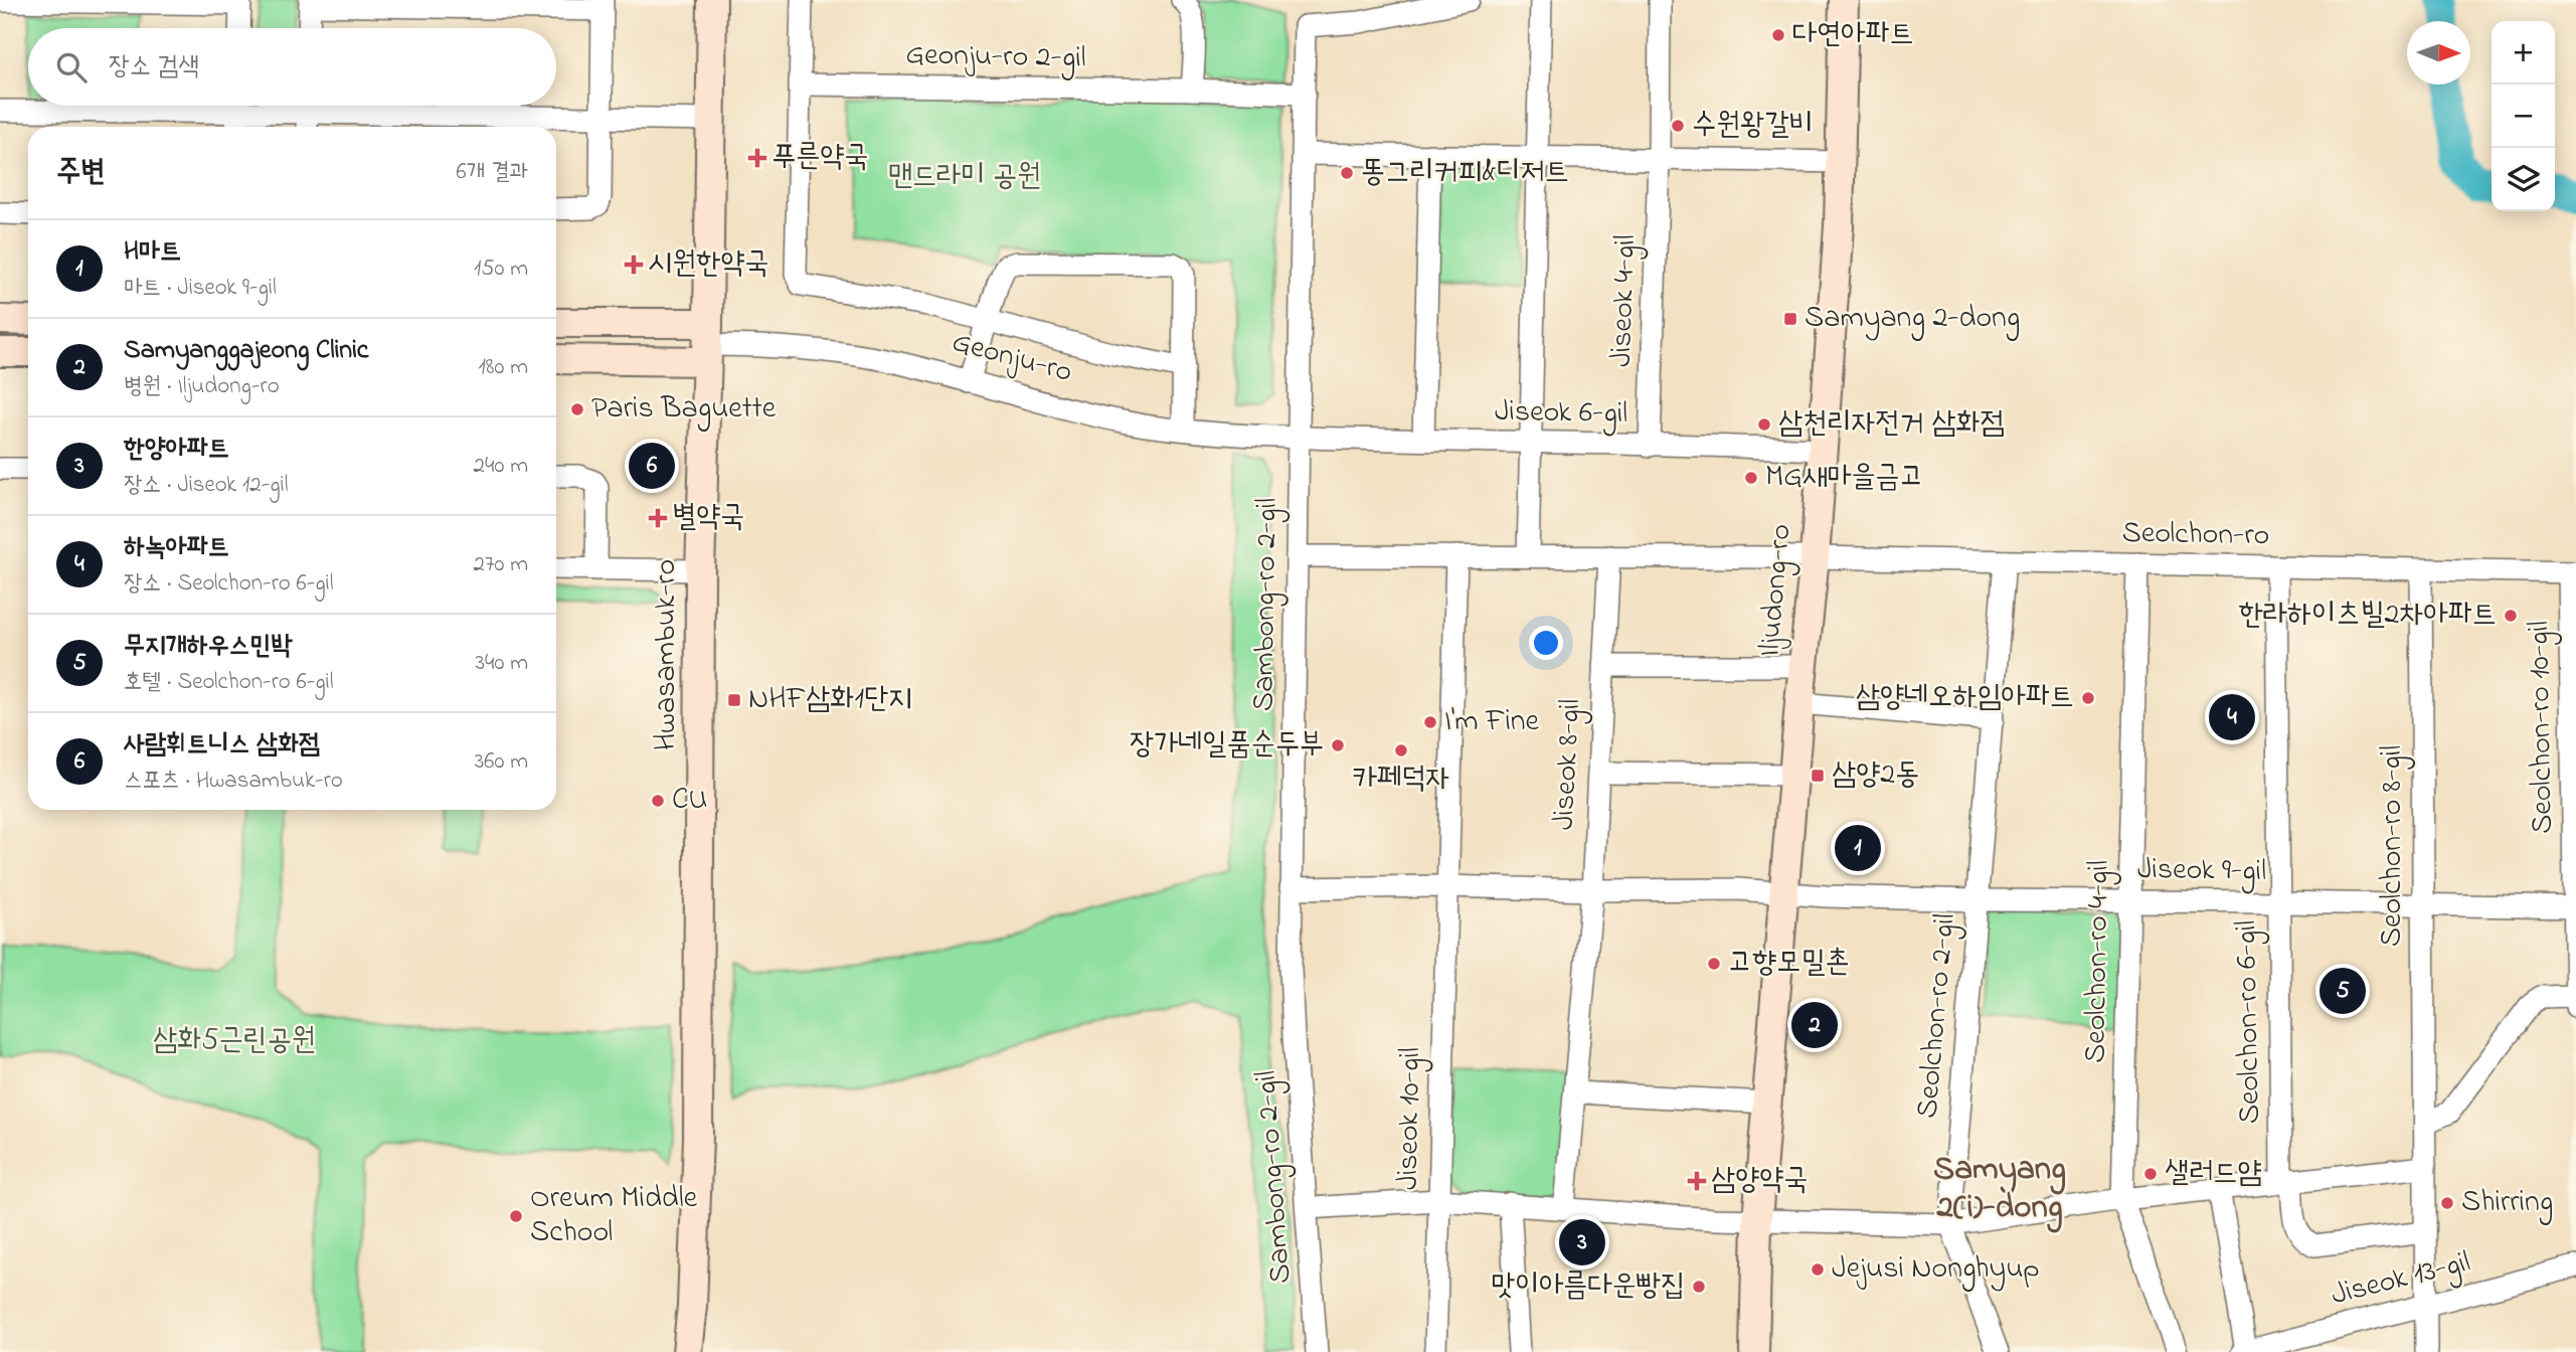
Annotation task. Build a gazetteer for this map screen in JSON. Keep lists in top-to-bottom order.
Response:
{
  "streets": {
    "street": [
      "Geonju-ro 2-gil",
      "Jiseok 4-gil",
      "Geonju-ro",
      "Jiseok 6-gil",
      "Seolchon-ro",
      "Iljudong-ro",
      "Sambong-ro 2-gil",
      "Hwasambuk-ro",
      "Seolchon-ro 10-gil",
      "Jiseok 8-gil",
      "Seolchon-ro 8-gil",
      "Jiseok 9-gil",
      "Seolchon-ro 4-gil",
      "Seolchon-ro 2-gil",
      "Seolchon-ro 6-gil",
      "Jiseok 10-gil",
      "Jiseok 13-gil"
    ]
  },
  "crossings": [
    ["Geonju-ro 2-gil", "Sambong-ro 2-gil"],
    ["Jiseok 4-gil", "Jiseok 6-gil"],
    ["Geonju-ro", "Jiseok 6-gil"],
    ["Geonju-ro", "Sambong-ro 2-gil"],
    ["Geonju-ro", "Hwasambuk-ro"],
    ["Jiseok 6-gil", "Iljudong-ro"],
    ["Jiseok 6-gil", "Sambong-ro 2-gil"],
    ["Seolchon-ro", "Iljudong-ro"],
    ["Seolchon-ro", "Seolchon-ro 10-gil"],
    ["Seolchon-ro", "Seolchon-ro 8-gil"],
    ["Seolchon-ro", "Seolchon-ro 4-gil"],
    ["Seolchon-ro", "Seolchon-ro 2-gil"],
    ["Seolchon-ro", "Seolchon-ro 6-gil"],
    ["Iljudong-ro", "Jiseok 9-gil"],
    ["Seolchon-ro 10-gil", "Jiseok 9-gil"],
    ["Seolchon-ro 8-gil", "Jiseok 9-gil"],
    ["Seolchon-ro 8-gil", "Seolchon-ro 6-gil"],
    ["Seolchon-ro 8-gil", "Jiseok 13-gil"],
    ["Jiseok 9-gil", "Seolchon-ro 4-gil"],
    ["Jiseok 9-gil", "Seolchon-ro 2-gil"],
    ["Jiseok 9-gil", "Seolchon-ro 6-gil"]
  ],
  "districts": ["Samyang 2(i)-dong"],
  "parks": ["맨드라미 공원", "삼화5근린공원"],
  "places": {
    "other": [
      "다연아파트",
      "수원왕갈비",
      "똥그리커피&디저트",
      "Paris Baguette",
      "삼천리자전거 삼화점",
      "MG새마을금고",
      "한라하이츠빌2차아파트",
      "삼양네오하임아파트",
      "I'm Fine",
      "장가네일품순두부",
      "카페덕자",
      "CU",
      "고향모밀촌",
      "샐러드얌",
      "Shirring",
      "Oreum Middle School",
      "Jejusi Nonghyup",
      "맛이아름다운빵집"
    ],
    "health": [
      "푸른약국",
      "시원한약국",
      "별약국",
      "삼양약국"
    ],
    "transit": ["Samyang 2-dong", "NHF삼화1단지", "삼양2동"]
  },
  "north": "right",
  "page": {
    "map_buttons": ["+", "−"],
    "search": "장소 검색",
    "heading": ["주변", "6개 결과"],
    "list": [
      {
        "mark": "1",
        "name": "H마트",
        "note": "마트 · Jiseok 9-gil",
        "value": "150 m"
      },
      {
        "mark": "2",
        "name": "Samyanggajeong Clinic",
        "note": "병원 · Iljudong-ro",
        "value": "180 m"
      },
      {
        "mark": "3",
        "name": "한양아파트",
        "note": "장소 · Jiseok 12-gil",
        "value": "240 m"
      },
      {
        "mark": "4",
        "name": "하녹아파트",
        "note": "장소 · Seolchon-ro 6-gil",
        "value": "270 m"
      },
      {
        "mark": "5",
        "name": "무지개하우스민박",
        "note": "호텔 · Seolchon-ro 6-gil",
        "value": "340 m"
      },
      {
        "mark": "6",
        "name": "사람휘트니스 삼화점",
        "note": "스포츠 · Hwasambuk-ro",
        "value": "360 m"
      }
    ],
    "pins": [
      "6",
      "4",
      "1",
      "5",
      "2",
      "3"
    ]
  }
}
